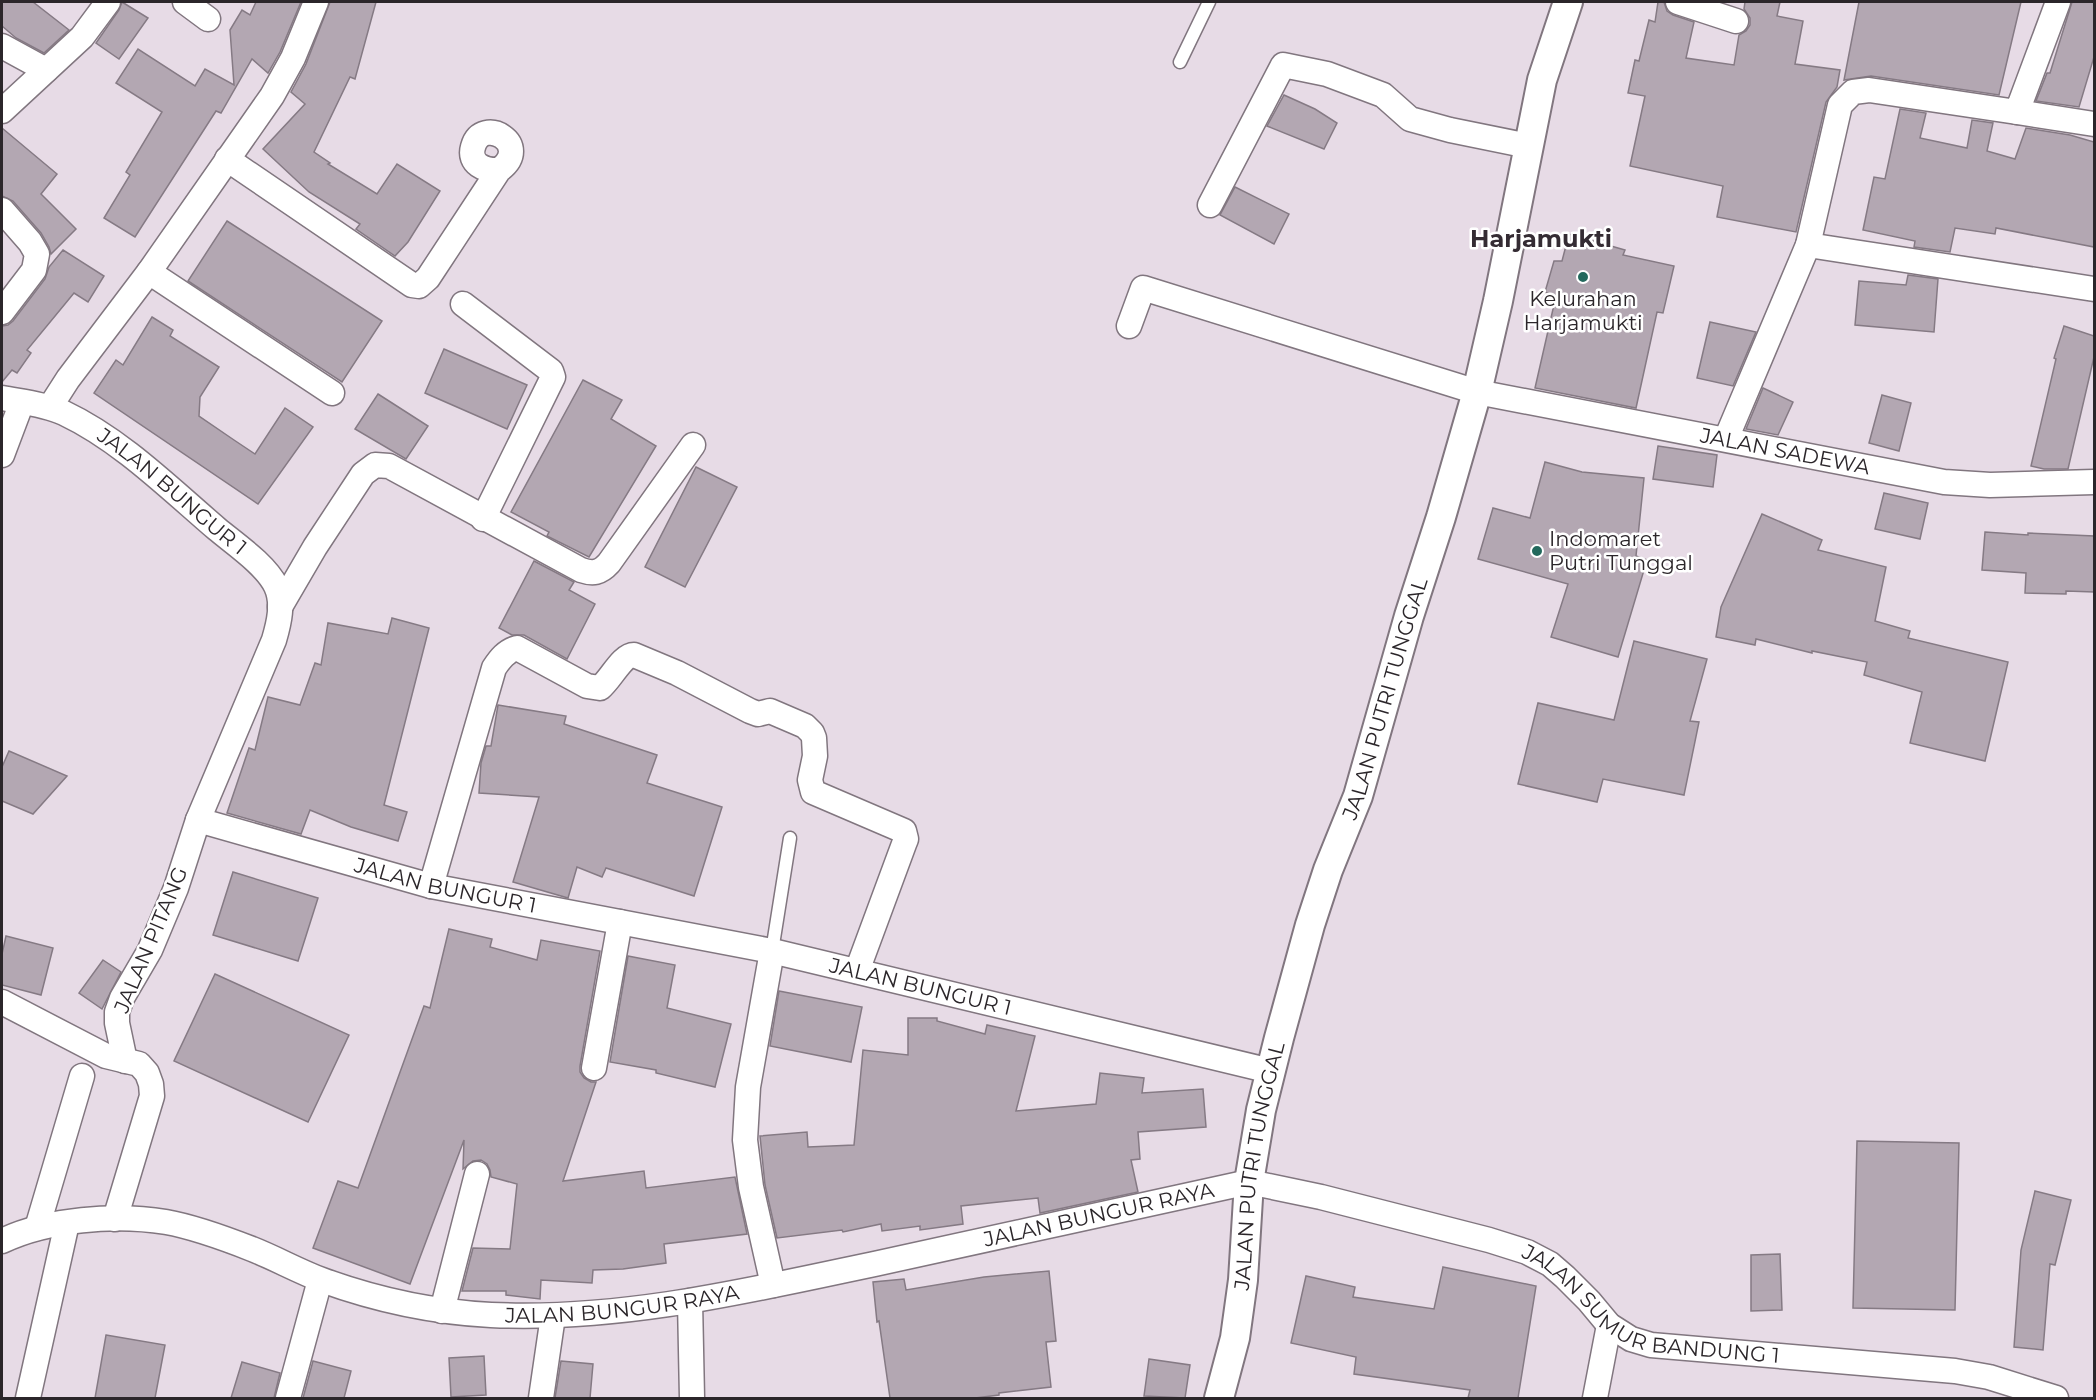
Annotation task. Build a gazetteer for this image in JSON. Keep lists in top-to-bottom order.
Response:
{
  "streets": {
    "street": [
      "JALAN SADEWA",
      "JALAN BUNGUR 1",
      "JALAN PUTRI TUNGGAL",
      "JALAN PITANG",
      "JALAN BUNGUR RAYA",
      "JALAN SUMUR BANDUNG 1"
    ]
  },
  "crossings": [
    ["JALAN SADEWA", "JALAN PUTRI TUNGGAL"],
    ["JALAN BUNGUR 1", "JALAN PUTRI TUNGGAL"],
    ["JALAN BUNGUR 1", "JALAN PITANG"],
    ["JALAN PUTRI TUNGGAL", "JALAN BUNGUR RAYA"],
    ["JALAN PUTRI TUNGGAL", "JALAN SUMUR BANDUNG 1"],
    ["JALAN BUNGUR RAYA", "JALAN SUMUR BANDUNG 1"]
  ],
  "districts": ["Harjamukti"],
  "places": ["Kelurahan Harjamukti", "Indomaret Putri Tunggal"]
}
